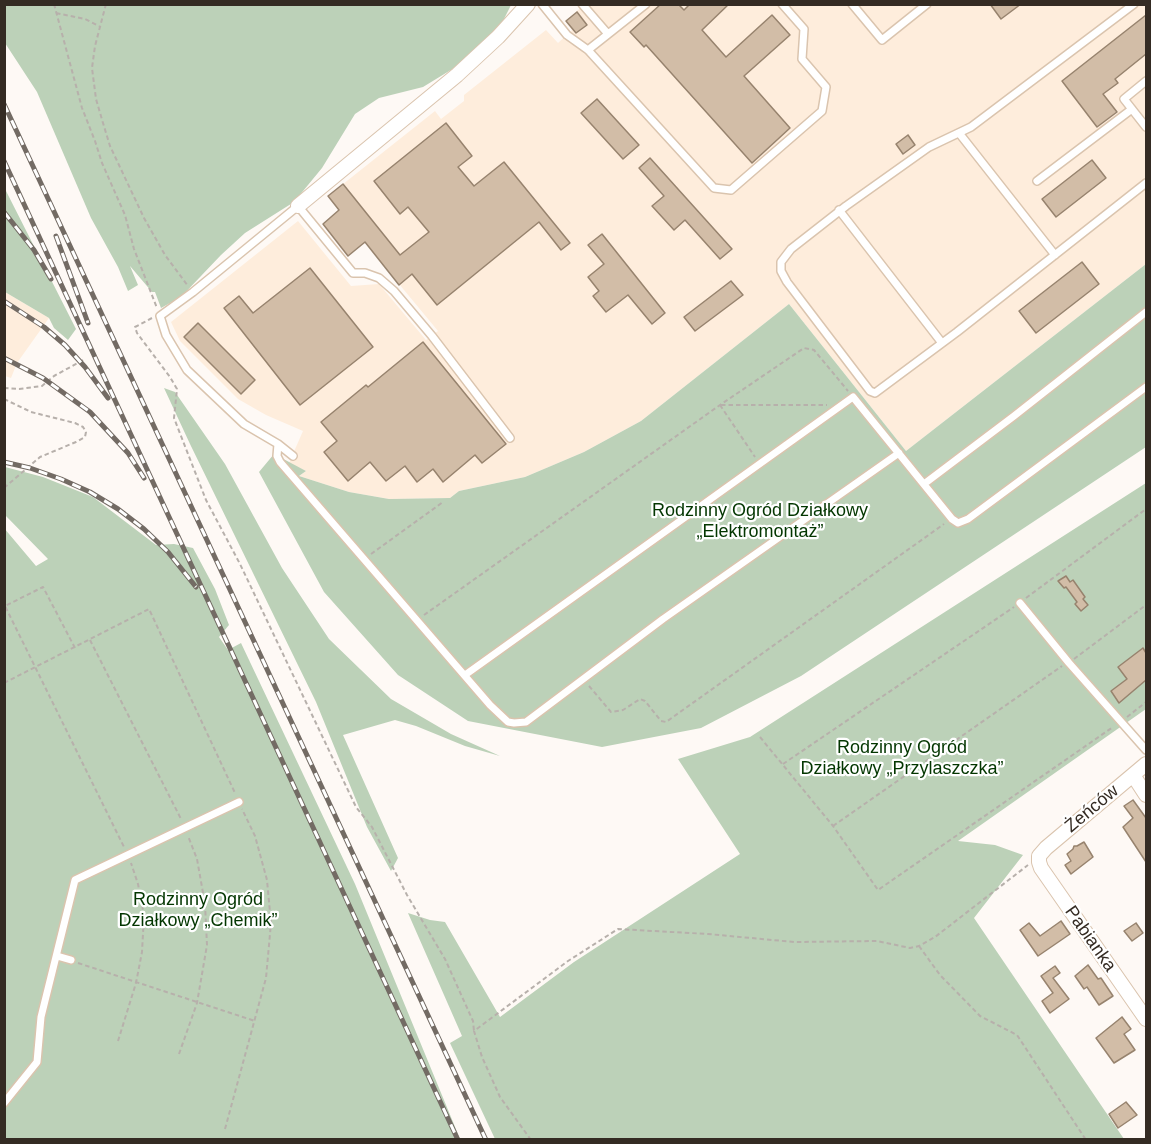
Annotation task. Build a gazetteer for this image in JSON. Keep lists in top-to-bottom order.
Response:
{
  "streets": {
    "street": ["Żeńców", "Pabianka"]
  },
  "crossings": [
    ["Żeńców", "Pabianka"]
  ],
  "parks": ["Rodzinny Ogród Działkowy „Elektromontaż”", "Rodzinny Ogród Działkowy „Przylaszczka”", "Rodzinny Ogród Działkowy „Chemik”"]
}
